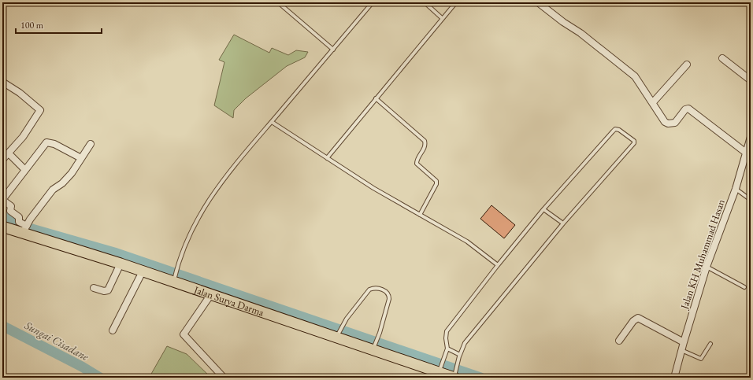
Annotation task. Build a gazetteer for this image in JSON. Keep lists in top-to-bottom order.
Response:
{
  "streets": {
    "main road": ["Jalan Surya Darma"],
    "street": ["Jalan KH Muhammad Hasan"]
  },
  "water": ["Sungai Cisadane"],
  "scale_bar": "100 m"
}
